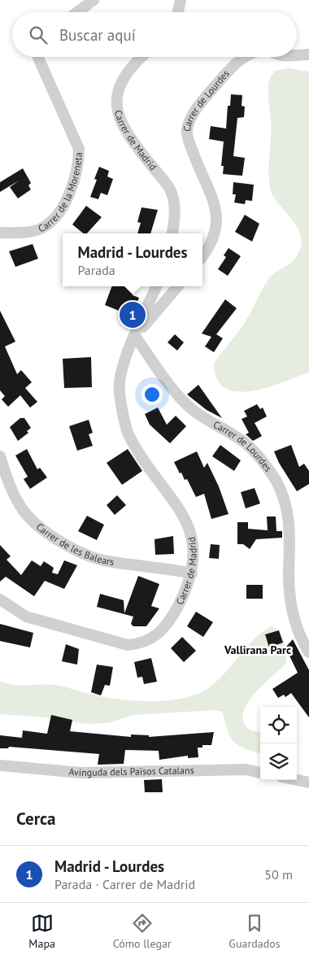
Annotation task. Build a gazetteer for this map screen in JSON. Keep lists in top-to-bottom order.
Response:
{
  "streets": {
    "street": [
      "Carrer de Lourdes",
      "Carrer de Madrid",
      "Carrer de la Moreneta",
      "Carrer de les Balears",
      "Avinguda dels Països Catalans"
    ]
  },
  "crossings": [
    ["Carrer de Lourdes", "Carrer de Madrid"],
    ["Carrer de Madrid", "Carrer de les Balears"]
  ],
  "districts": ["Vallirana Parc"],
  "page": {
    "search": "Buscar aquí",
    "popup": ["Madrid - Lourdes", "Parada"],
    "pins": "1",
    "heading": "Cerca",
    "list": [
      {
        "mark": "1",
        "name": "Madrid - Lourdes",
        "note": "Parada · Carrer de Madrid",
        "value": "50 m"
      }
    ],
    "nav": ["Mapa", "Cómo llegar", "Guardados"]
  }
}
